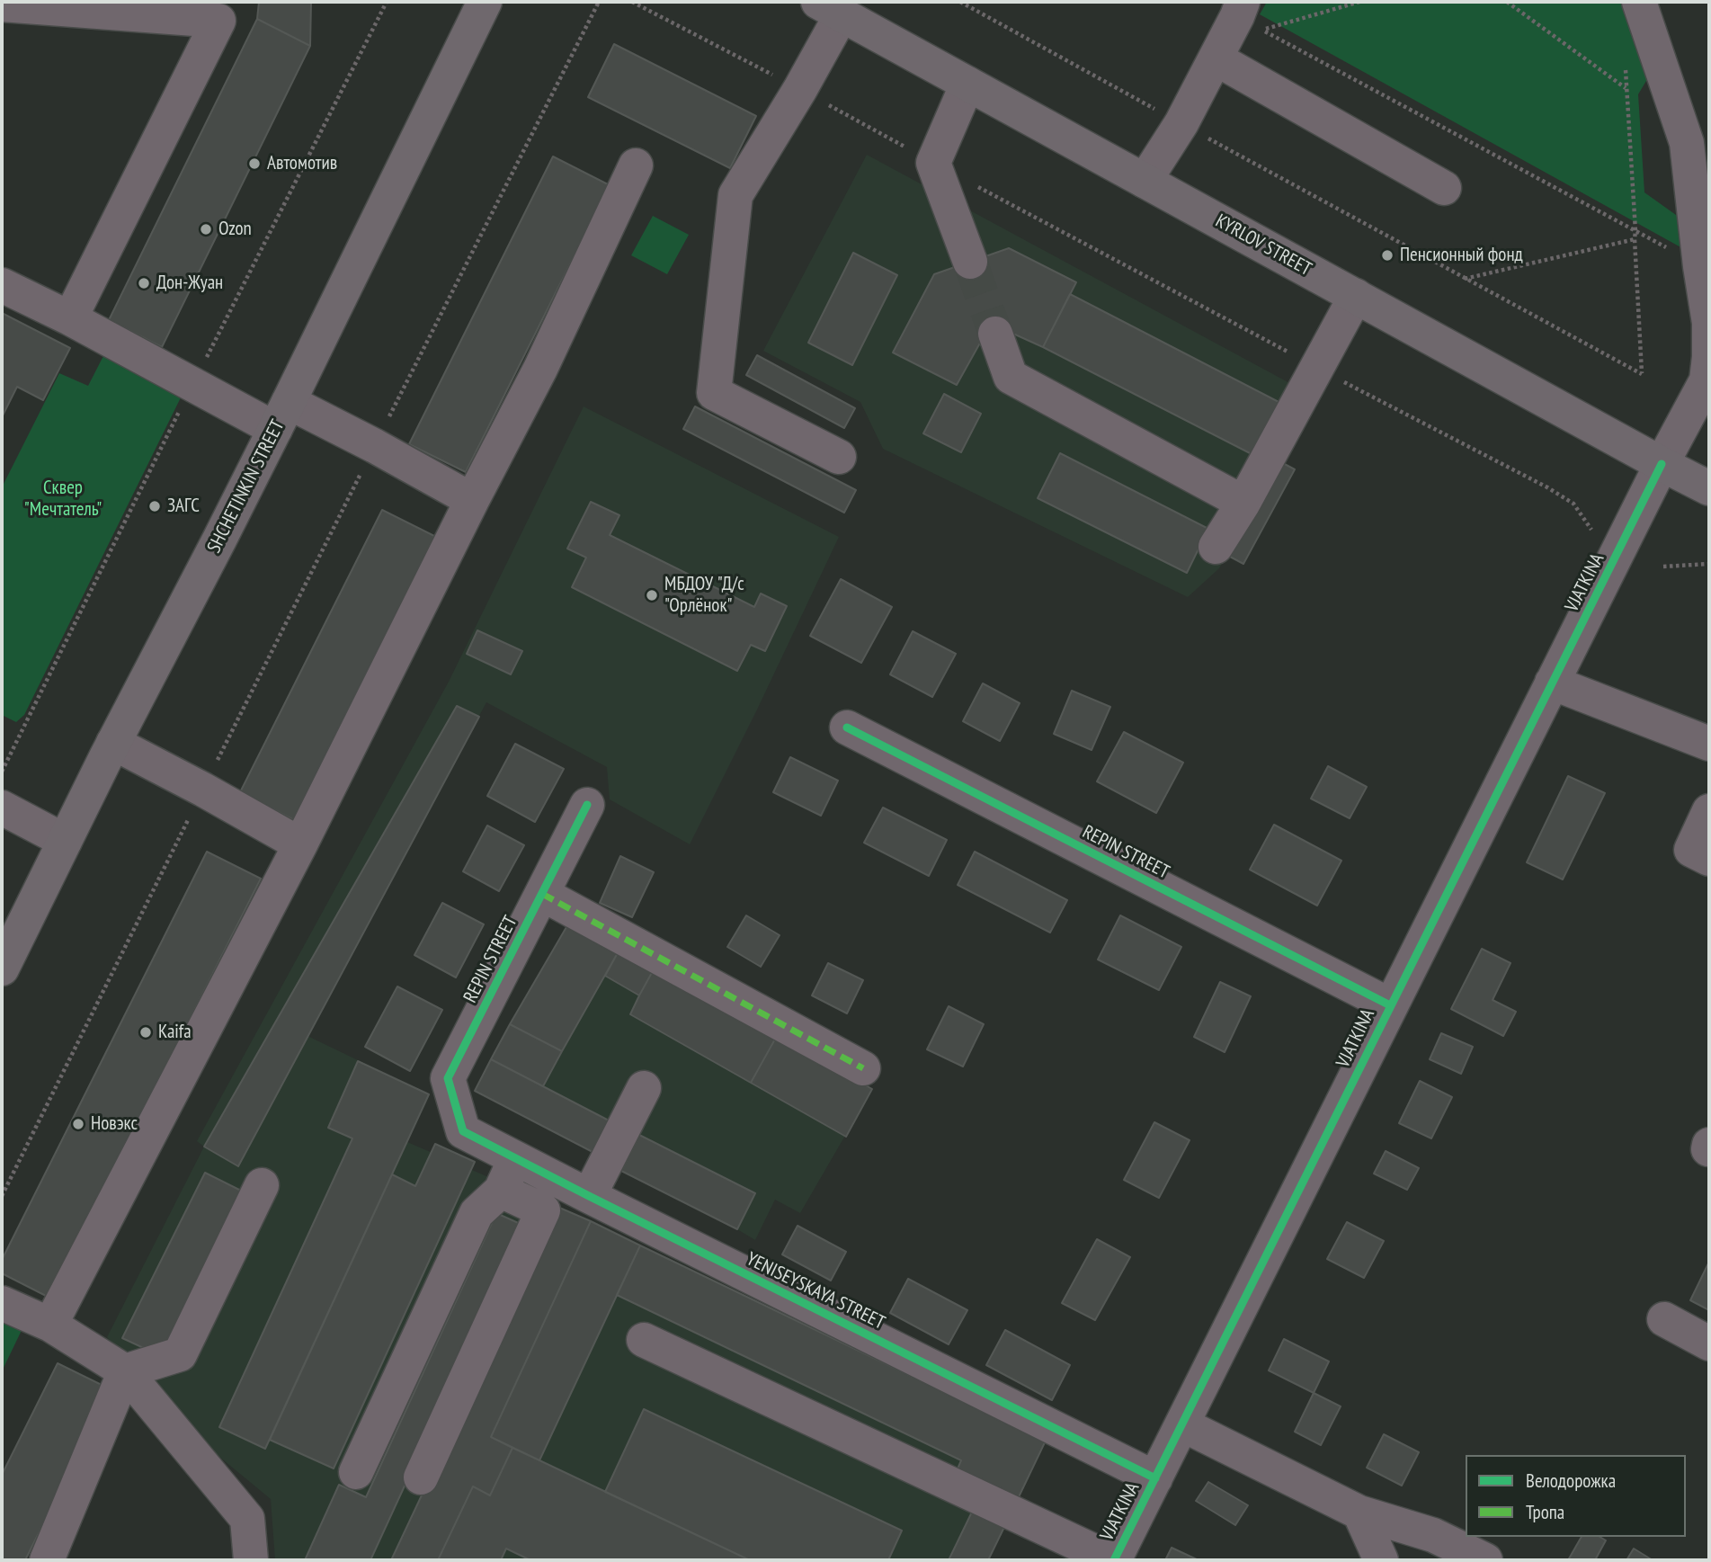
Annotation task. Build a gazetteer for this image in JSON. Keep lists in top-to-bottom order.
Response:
{
  "streets": {
    "main road": ["KYRLOV STREET", "SHCHETINKIN STREET"],
    "street": ["VJATKINA", "REPIN STREET", "YENISEYSKAYA STREET"]
  },
  "crossings": [
    ["KYRLOV STREET", "VJATKINA"],
    ["VJATKINA", "REPIN STREET"],
    ["VJATKINA", "YENISEYSKAYA STREET"],
    ["REPIN STREET", "YENISEYSKAYA STREET"]
  ],
  "parks": ["Сквер \"Мечтатель\""],
  "places": [
    "Автомотив",
    "Ozon",
    "Пенсионный фонд",
    "Дон-Жуан",
    "ЗАГС",
    "МБДОУ \"Д/с \"Орлёнок\"",
    "Kaifa",
    "Новэкс"
  ],
  "legend": ["Велодорожка", "Тропа"]
}
